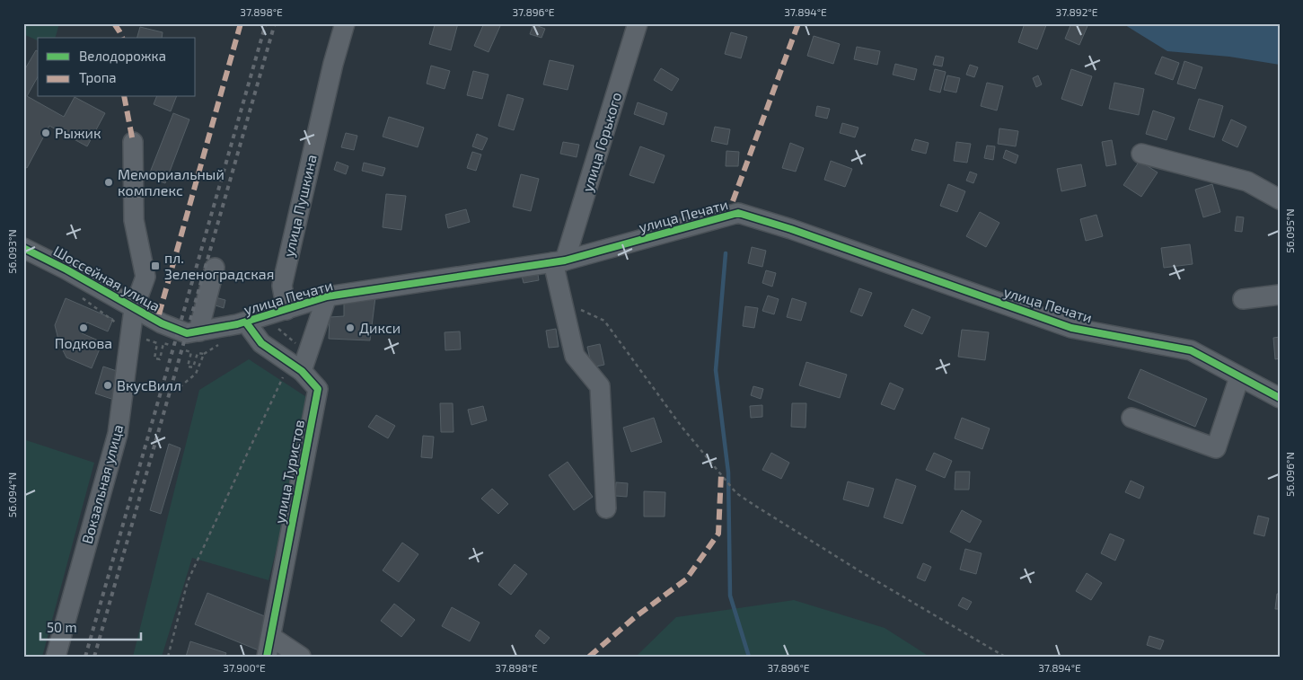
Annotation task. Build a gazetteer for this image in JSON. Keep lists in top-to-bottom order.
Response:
{
  "streets": {
    "street": [
      "улица Горького",
      "улица Пушкина",
      "улица Печати",
      "Шоссейная улица",
      "улица Туристов",
      "Вокзальная улица"
    ]
  },
  "crossings": [
    ["улица Горького", "улица Печати"],
    ["улица Пушкина", "улица Печати"],
    ["улица Печати", "Шоссейная улица"],
    ["улица Печати", "улица Туристов"],
    ["Шоссейная улица", "Вокзальная улица"]
  ],
  "places": {
    "other": [
      "Рыжик",
      "Мемориальный комплекс",
      "Подкова",
      "Дикси",
      "ВкусВилл"
    ],
    "transit": ["пл. Зеленоградская"]
  },
  "legend": ["Велодорожка", "Тропа"],
  "scale_bar": "50 m",
  "coordinates": [
    "37.898°E",
    "37.896°E",
    "37.894°E",
    "37.892°E",
    "56.095°N",
    "56.093°N",
    "56.096°N",
    "56.094°N",
    "37.900°E"
  ]
}
